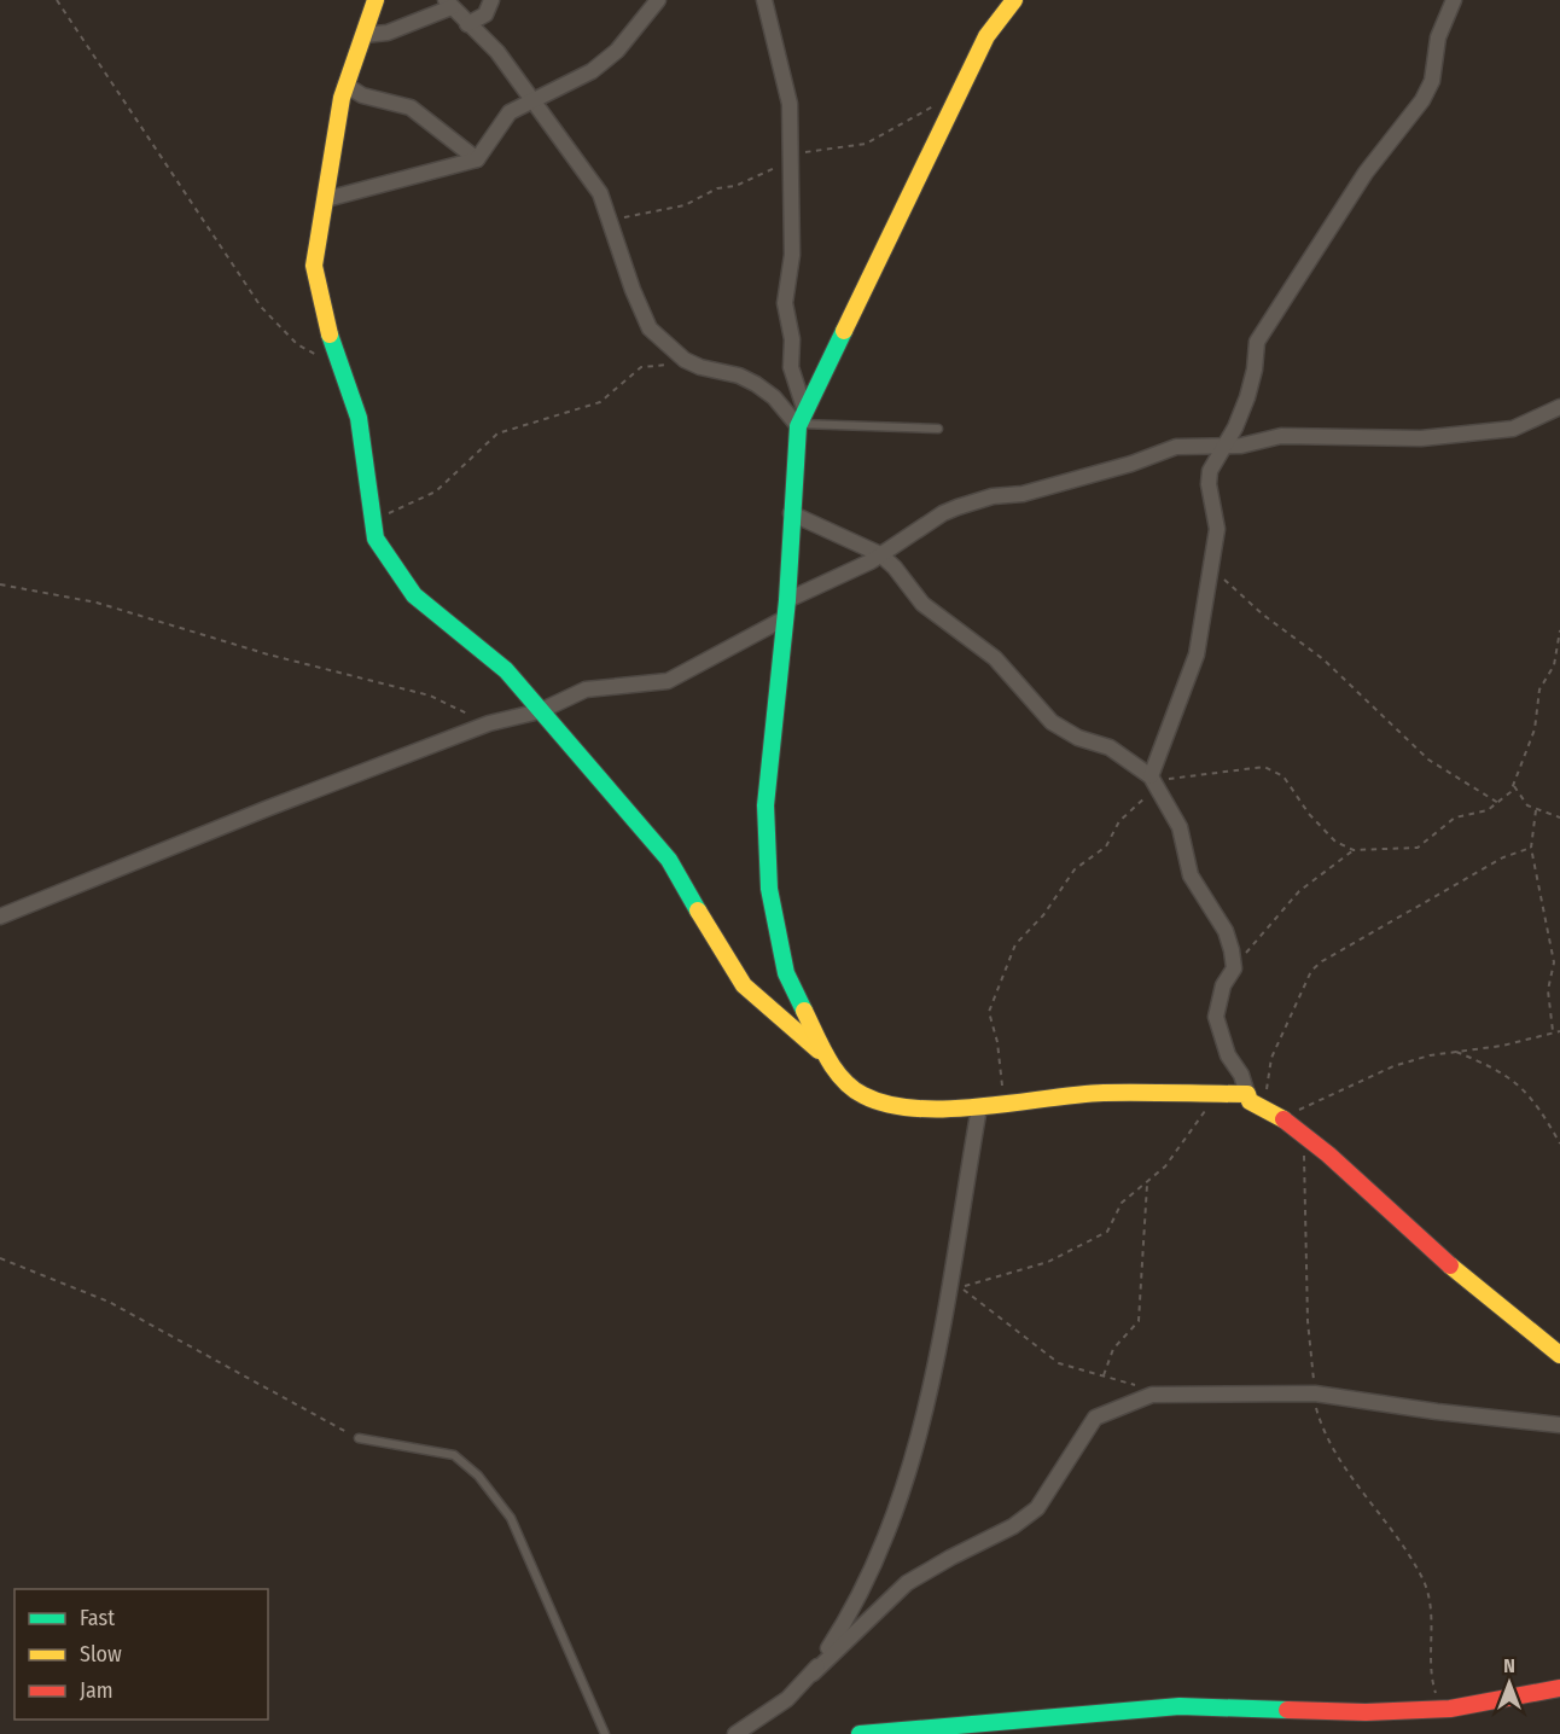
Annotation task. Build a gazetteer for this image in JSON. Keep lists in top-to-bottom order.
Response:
{
  "legend": ["Fast", "Slow", "Jam"],
  "north": "top"
}
